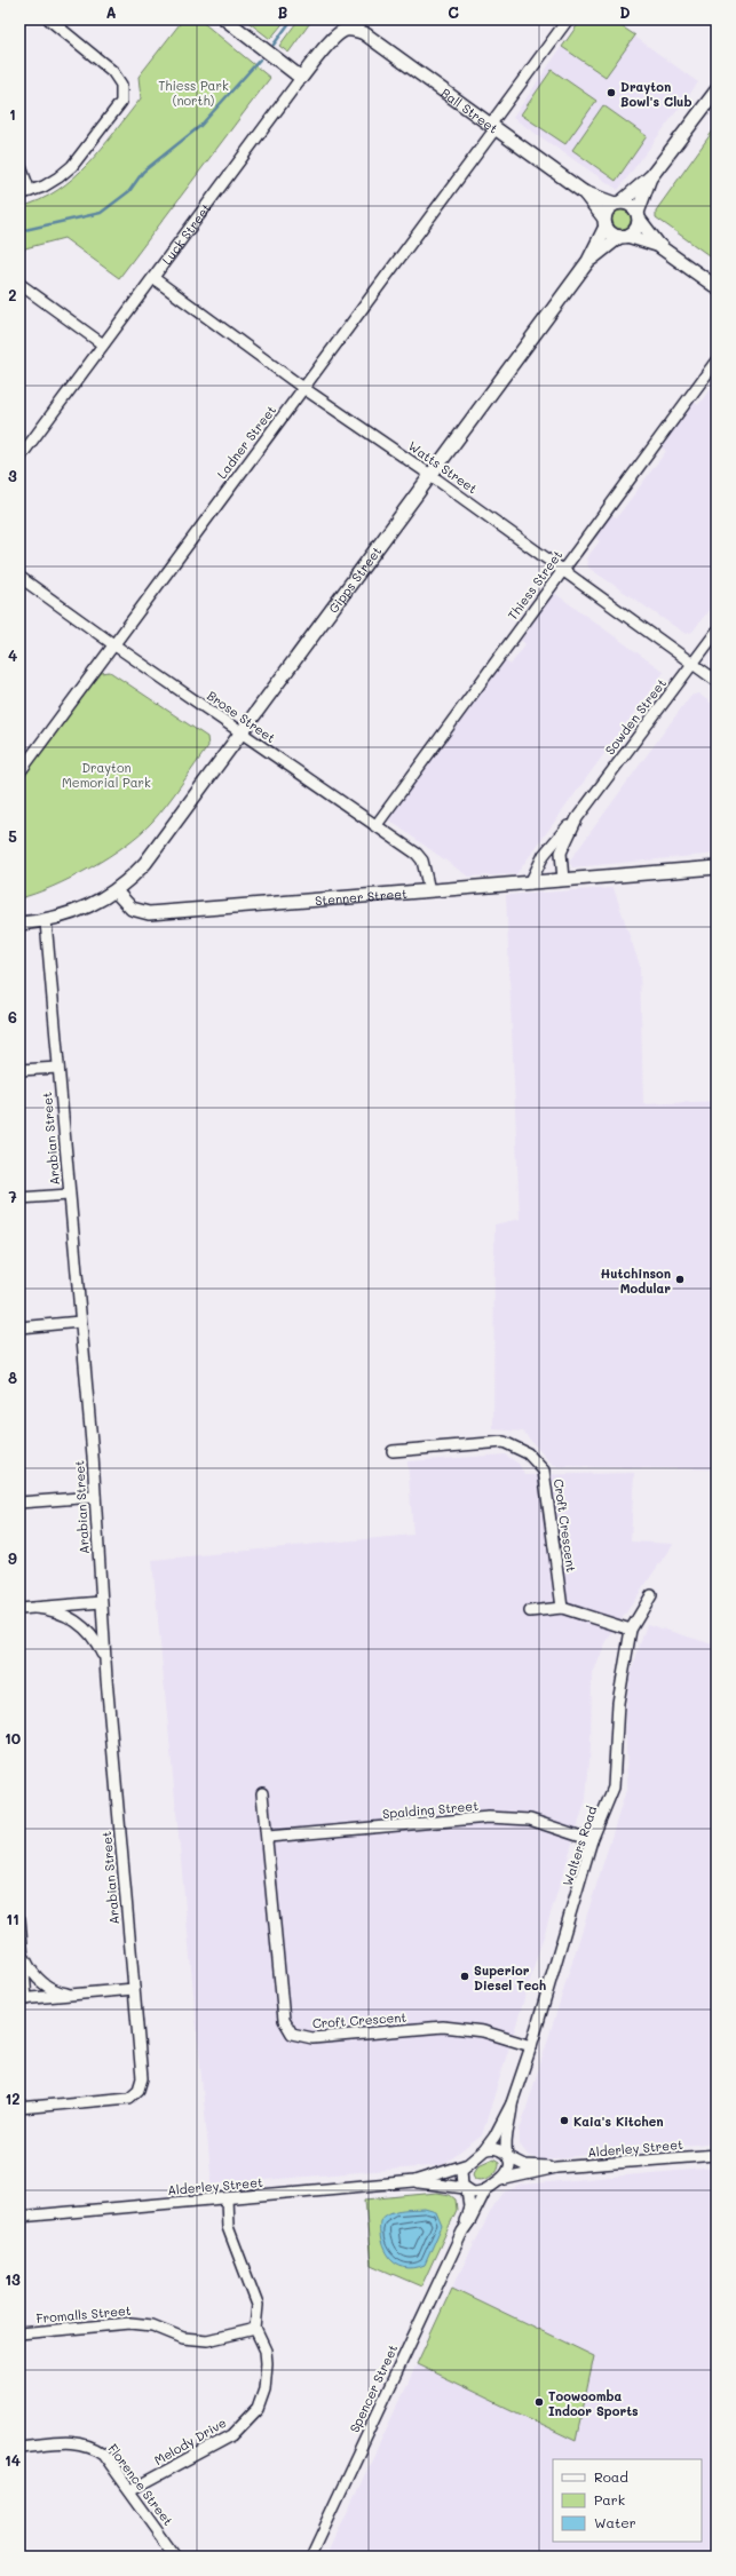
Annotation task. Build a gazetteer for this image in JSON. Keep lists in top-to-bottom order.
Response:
{
  "streets": {
    "main road": [
      "Ball Street",
      "Luck Street",
      "Gipps Street",
      "Stenner Street"
    ],
    "street": [
      "Ladner Street",
      "Watts Street",
      "Thiess Street",
      "Brose Street",
      "Sowden Street",
      "Arabian Street",
      "Croft Crescent",
      "Spalding Street",
      "Walters Road",
      "Alderley Street",
      "Fromalls Street",
      "Spencer Street",
      "Melody Drive",
      "Florence Street"
    ]
  },
  "crossings": [
    ["Ball Street", "Luck Street"],
    ["Ball Street", "Ladner Street"],
    ["Ball Street", "Gipps Street"],
    ["Luck Street", "Watts Street"],
    ["Ladner Street", "Watts Street"],
    ["Ladner Street", "Brose Street"],
    ["Watts Street", "Gipps Street"],
    ["Watts Street", "Thiess Street"],
    ["Watts Street", "Sowden Street"],
    ["Gipps Street", "Brose Street"],
    ["Gipps Street", "Stenner Street"],
    ["Thiess Street", "Brose Street"],
    ["Brose Street", "Stenner Street"],
    ["Sowden Street", "Stenner Street"],
    ["Croft Crescent", "Spalding Street"],
    ["Croft Crescent", "Walters Road"],
    ["Spalding Street", "Walters Road"],
    ["Walters Road", "Alderley Street"],
    ["Walters Road", "Spencer Street"],
    ["Alderley Street", "Spencer Street"],
    ["Fromalls Street", "Melody Drive"],
    ["Melody Drive", "Florence Street"]
  ],
  "parks": ["Thiess Park (north)", "Drayton Memorial Park"],
  "places": [
    "Drayton Bowl's Club",
    "Hutchinson Modular",
    "Superior Diesel Tech",
    "Kaia's Kitchen",
    "Toowoomba Indoor Sports"
  ],
  "legend": ["Road", "Park", "Water"],
  "grid": {
    "columns": [
      "A",
      "B",
      "C",
      "D"
    ],
    "rows": [
      "1",
      "2",
      "3",
      "4",
      "5",
      "6",
      "7",
      "8",
      "9",
      "10",
      "11",
      "12",
      "13",
      "14"
    ]
  }
}
